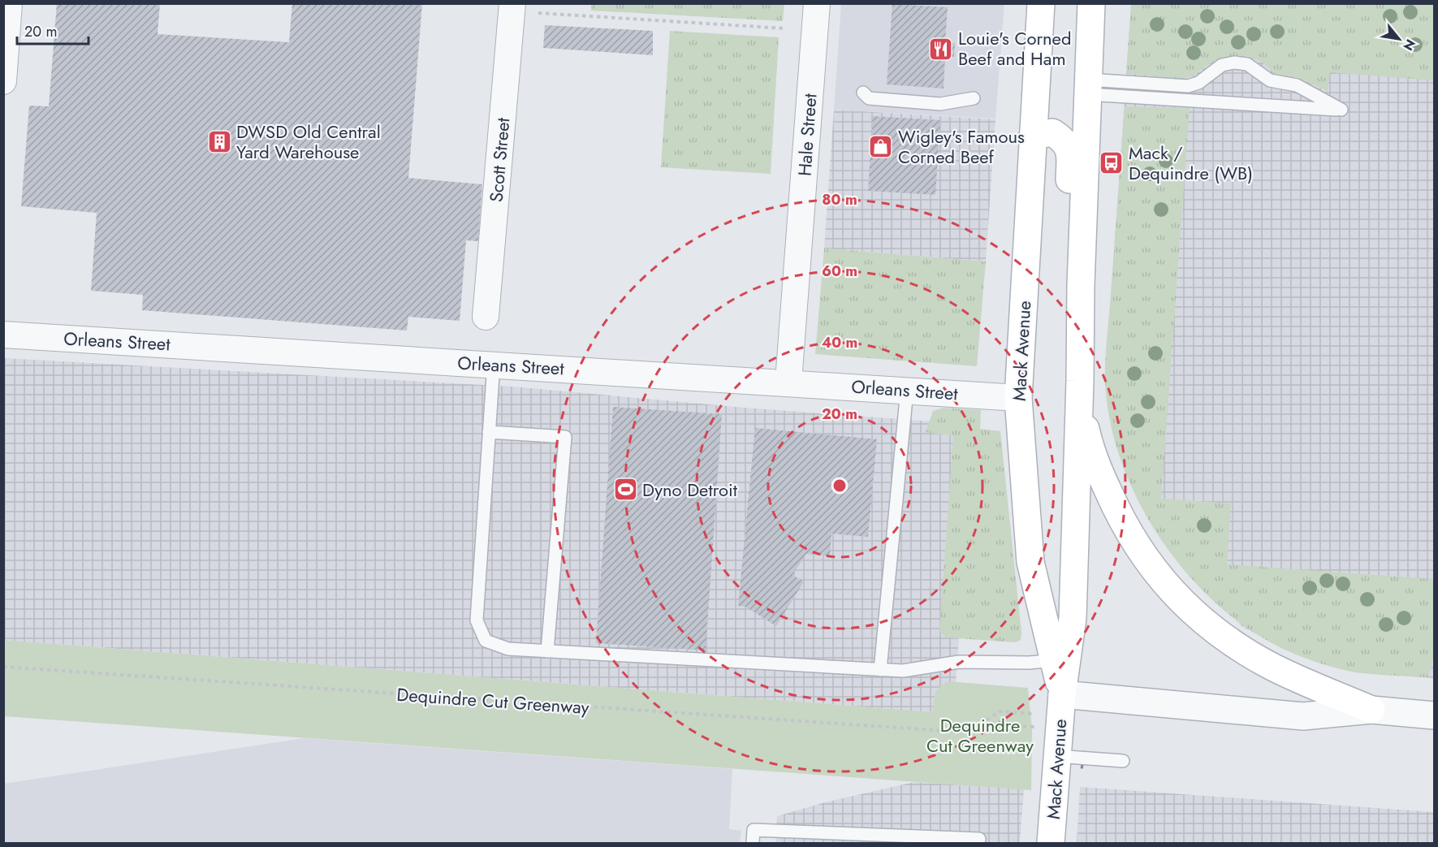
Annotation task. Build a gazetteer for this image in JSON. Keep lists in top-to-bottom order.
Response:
{
  "streets": {
    "main road": ["Mack Avenue"],
    "street": ["Hale Street", "Scott Street", "Orleans Street"],
    "path": ["Dequindre Cut Greenway"]
  },
  "crossings": [
    ["Hale Street", "Orleans Street"],
    ["Orleans Street", "Mack Avenue"]
  ],
  "parks": ["Dequindre Cut Greenway"],
  "places": {
    "restaurant": ["Louie's Corned Beef and Ham"],
    "building": ["DWSD Old Central Yard Warehouse"],
    "shop": ["Wigley's Famous Corned Beef"],
    "bus stop": ["Mack / Dequindre (WB)"],
    "sports": ["Dyno Detroit"]
  },
  "scale_bar": "20 m",
  "north": "bottom right",
  "rings": [
    "80 m",
    "60 m",
    "40 m",
    "20 m"
  ]
}
